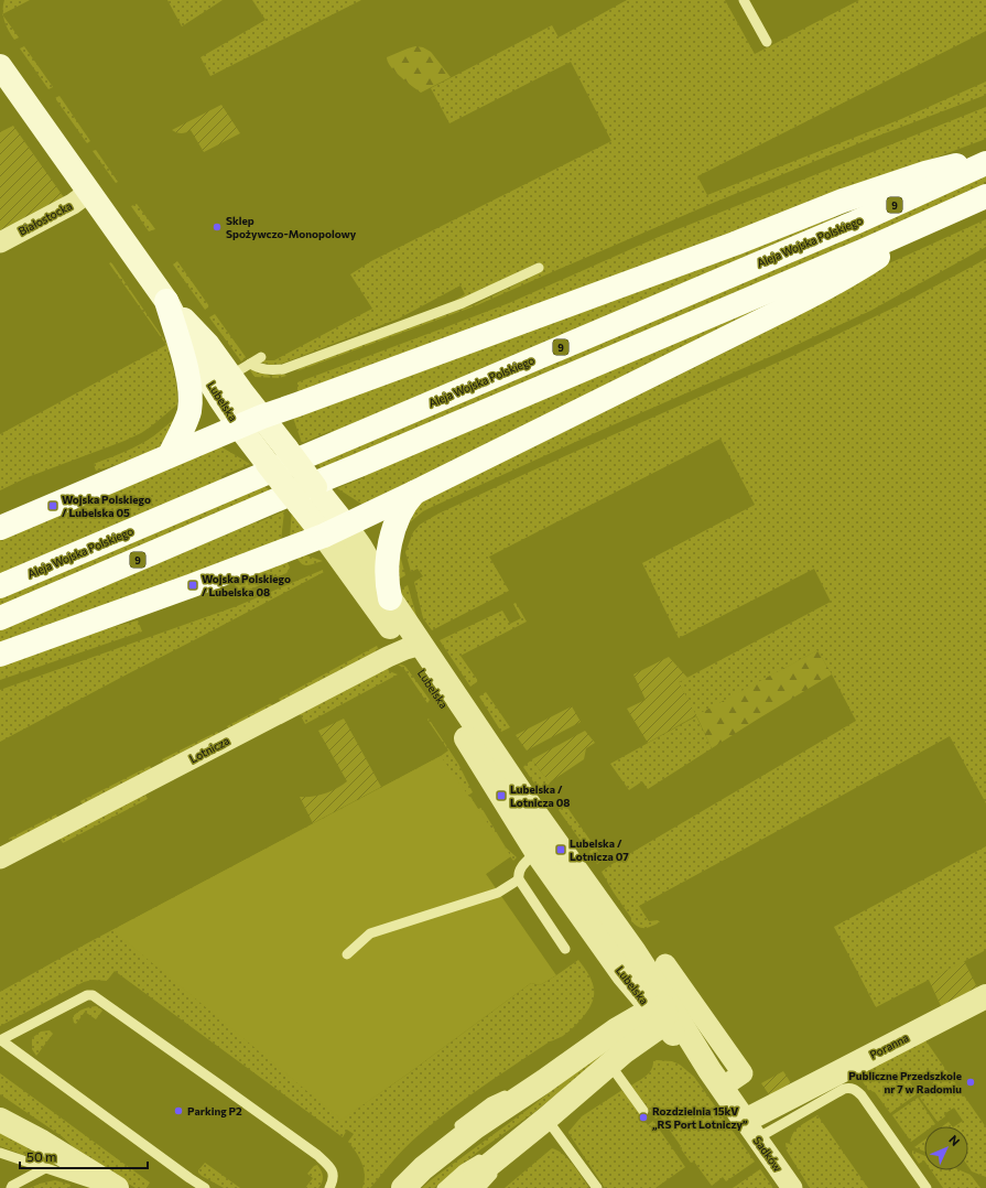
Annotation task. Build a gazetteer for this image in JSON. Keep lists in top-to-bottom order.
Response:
{
  "streets": {
    "main road": ["9", "Aleja Wojska Polskiego", "Lubelska"],
    "street": [
      "Białostocka",
      "Lotnicza",
      "Poranna",
      "Sadków"
    ]
  },
  "crossings": [
    ["Białostocka", "Lubelska"],
    ["Lubelska", "Lotnicza"],
    ["Lubelska", "Poranna"],
    ["Lubelska", "Sadków"],
    ["Poranna", "Sadków"]
  ],
  "places": {
    "other": [
      "Sklep Spożywczo-Monopolowy",
      "Publiczne Przedszkole nr 7 w Radomiu",
      "Parking P2",
      "Rozdzielnia 15kV „RS Port Lotniczy”"
    ],
    "transit": [
      "Wojska Polskiego / Lubelska 05",
      "Wojska Polskiego / Lubelska 08",
      "Lubelska / Lotnicza 08",
      "Lubelska / Lotnicza 07"
    ]
  },
  "scale_bar": "50 m",
  "north": "top right"
}
